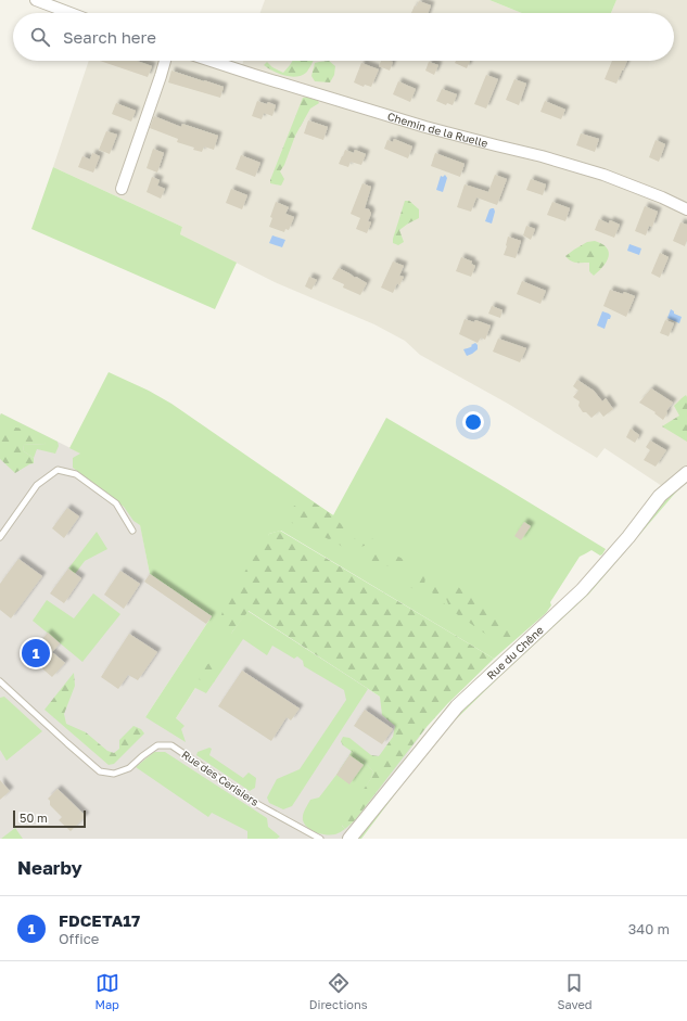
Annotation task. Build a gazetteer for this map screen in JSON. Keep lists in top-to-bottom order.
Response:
{
  "streets": {
    "street": ["Chemin de la Ruelle", "Rue du Chêne"],
    "lane": ["Rue des Cerisiers"]
  },
  "scale_bar": "50 m",
  "page": {
    "search": "Search here",
    "pins": "1",
    "scale": "50 m",
    "heading": "Nearby",
    "list": [
      {
        "mark": "1",
        "name": "FDCETA17",
        "note": "Office",
        "value": "340 m"
      }
    ],
    "nav": ["Map", "Directions", "Saved"]
  }
}
